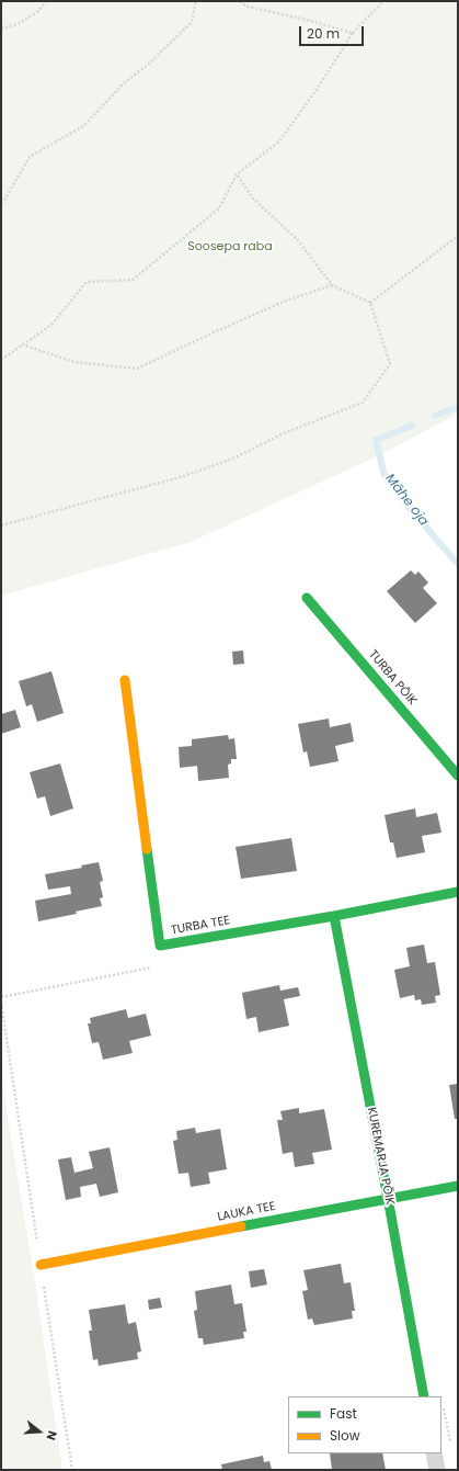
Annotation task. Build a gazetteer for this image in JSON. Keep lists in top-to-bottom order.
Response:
{
  "streets": {
    "street": [
      "TURBA PÕIK",
      "TURBA TEE",
      "KUREMARJA PÕIK",
      "LAUKA TEE"
    ]
  },
  "crossings": [
    ["TURBA TEE", "KUREMARJA PÕIK"],
    ["KUREMARJA PÕIK", "LAUKA TEE"]
  ],
  "water": ["Mähe oja"],
  "parks": ["Soosepa raba"],
  "legend": ["Fast", "Slow"],
  "scale_bar": "20 m",
  "north": "right"
}
